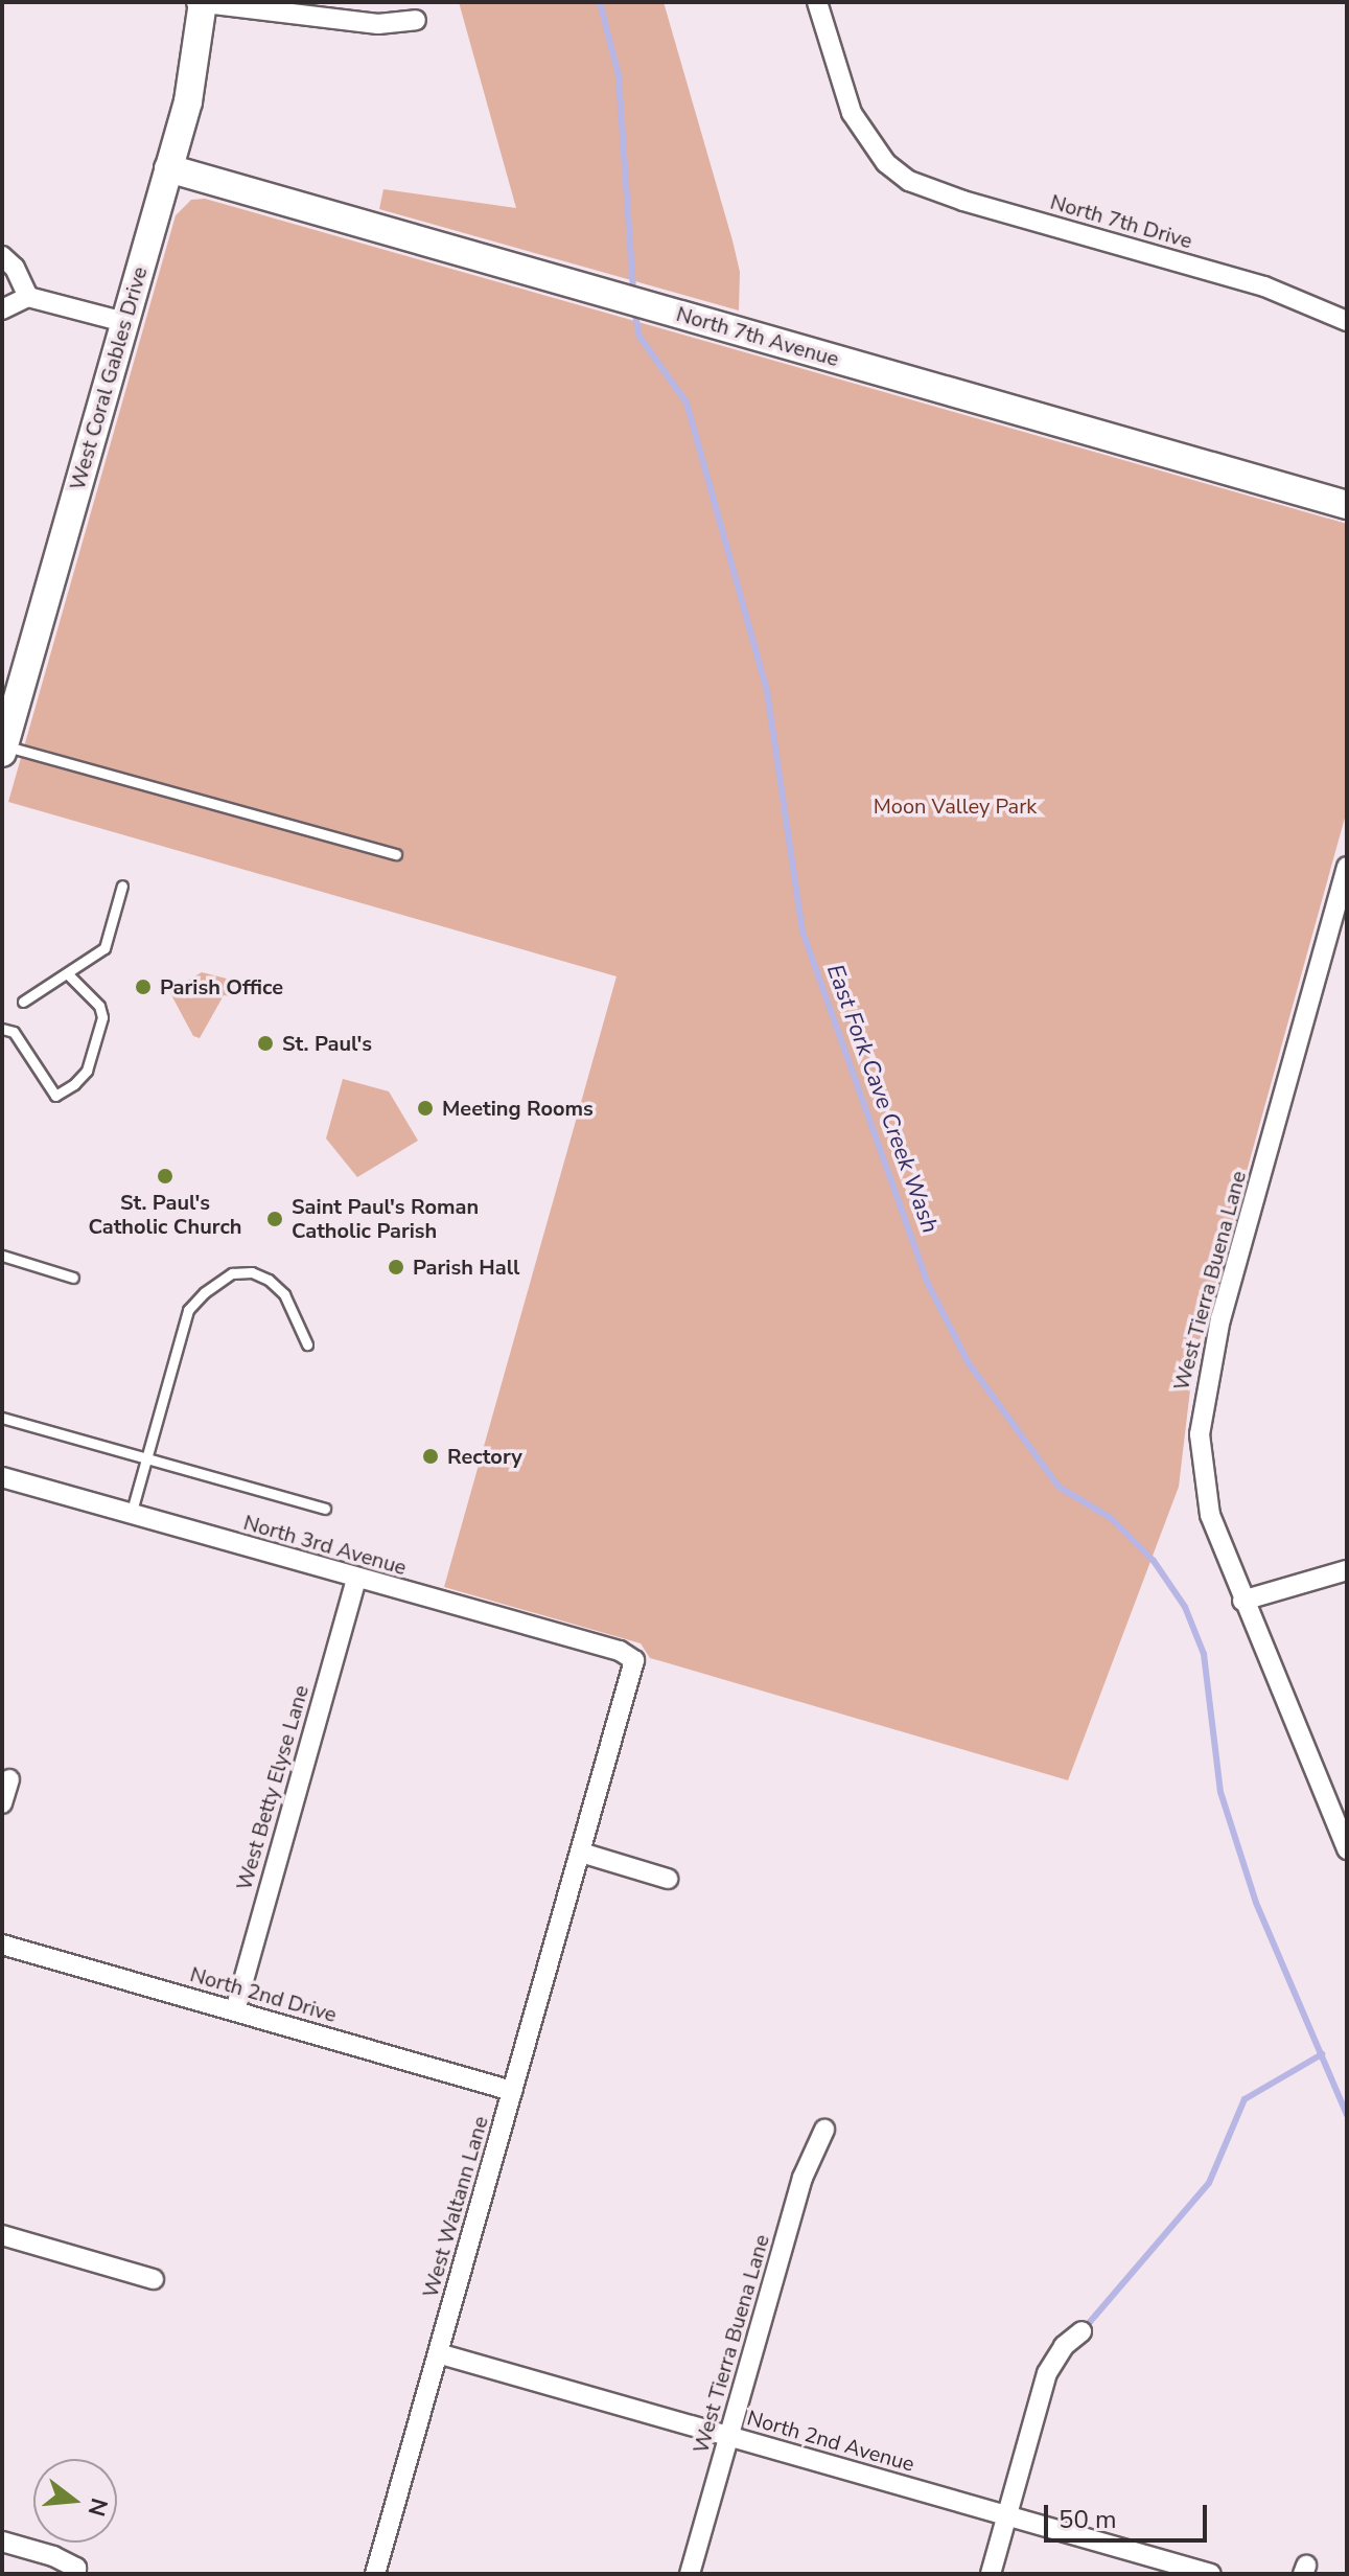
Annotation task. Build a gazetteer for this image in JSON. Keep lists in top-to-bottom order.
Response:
{
  "streets": {
    "street": [
      "North 7th Drive",
      "North 7th Avenue",
      "West Coral Gables Drive",
      "West Tierra Buena Lane",
      "North 3rd Avenue",
      "West Betty Elyse Lane",
      "North 2nd Drive",
      "West Waltann Lane",
      "North 2nd Avenue"
    ]
  },
  "crossings": [
    ["North 7th Avenue", "West Coral Gables Drive"],
    ["West Tierra Buena Lane", "North 2nd Avenue"],
    ["North 3rd Avenue", "West Betty Elyse Lane"],
    ["North 3rd Avenue", "West Waltann Lane"],
    ["West Betty Elyse Lane", "North 2nd Drive"],
    ["North 2nd Drive", "West Waltann Lane"],
    ["West Waltann Lane", "North 2nd Avenue"]
  ],
  "water": ["East Fork Cave Creek Wash"],
  "parks": ["Moon Valley Park"],
  "places": [
    "Parish Office",
    "St. Paul's",
    "Meeting Rooms",
    "St. Paul's Catholic Church",
    "Saint Paul's Roman Catholic Parish",
    "Parish Hall",
    "Rectory"
  ],
  "scale_bar": "50 m",
  "north": "right"
}
